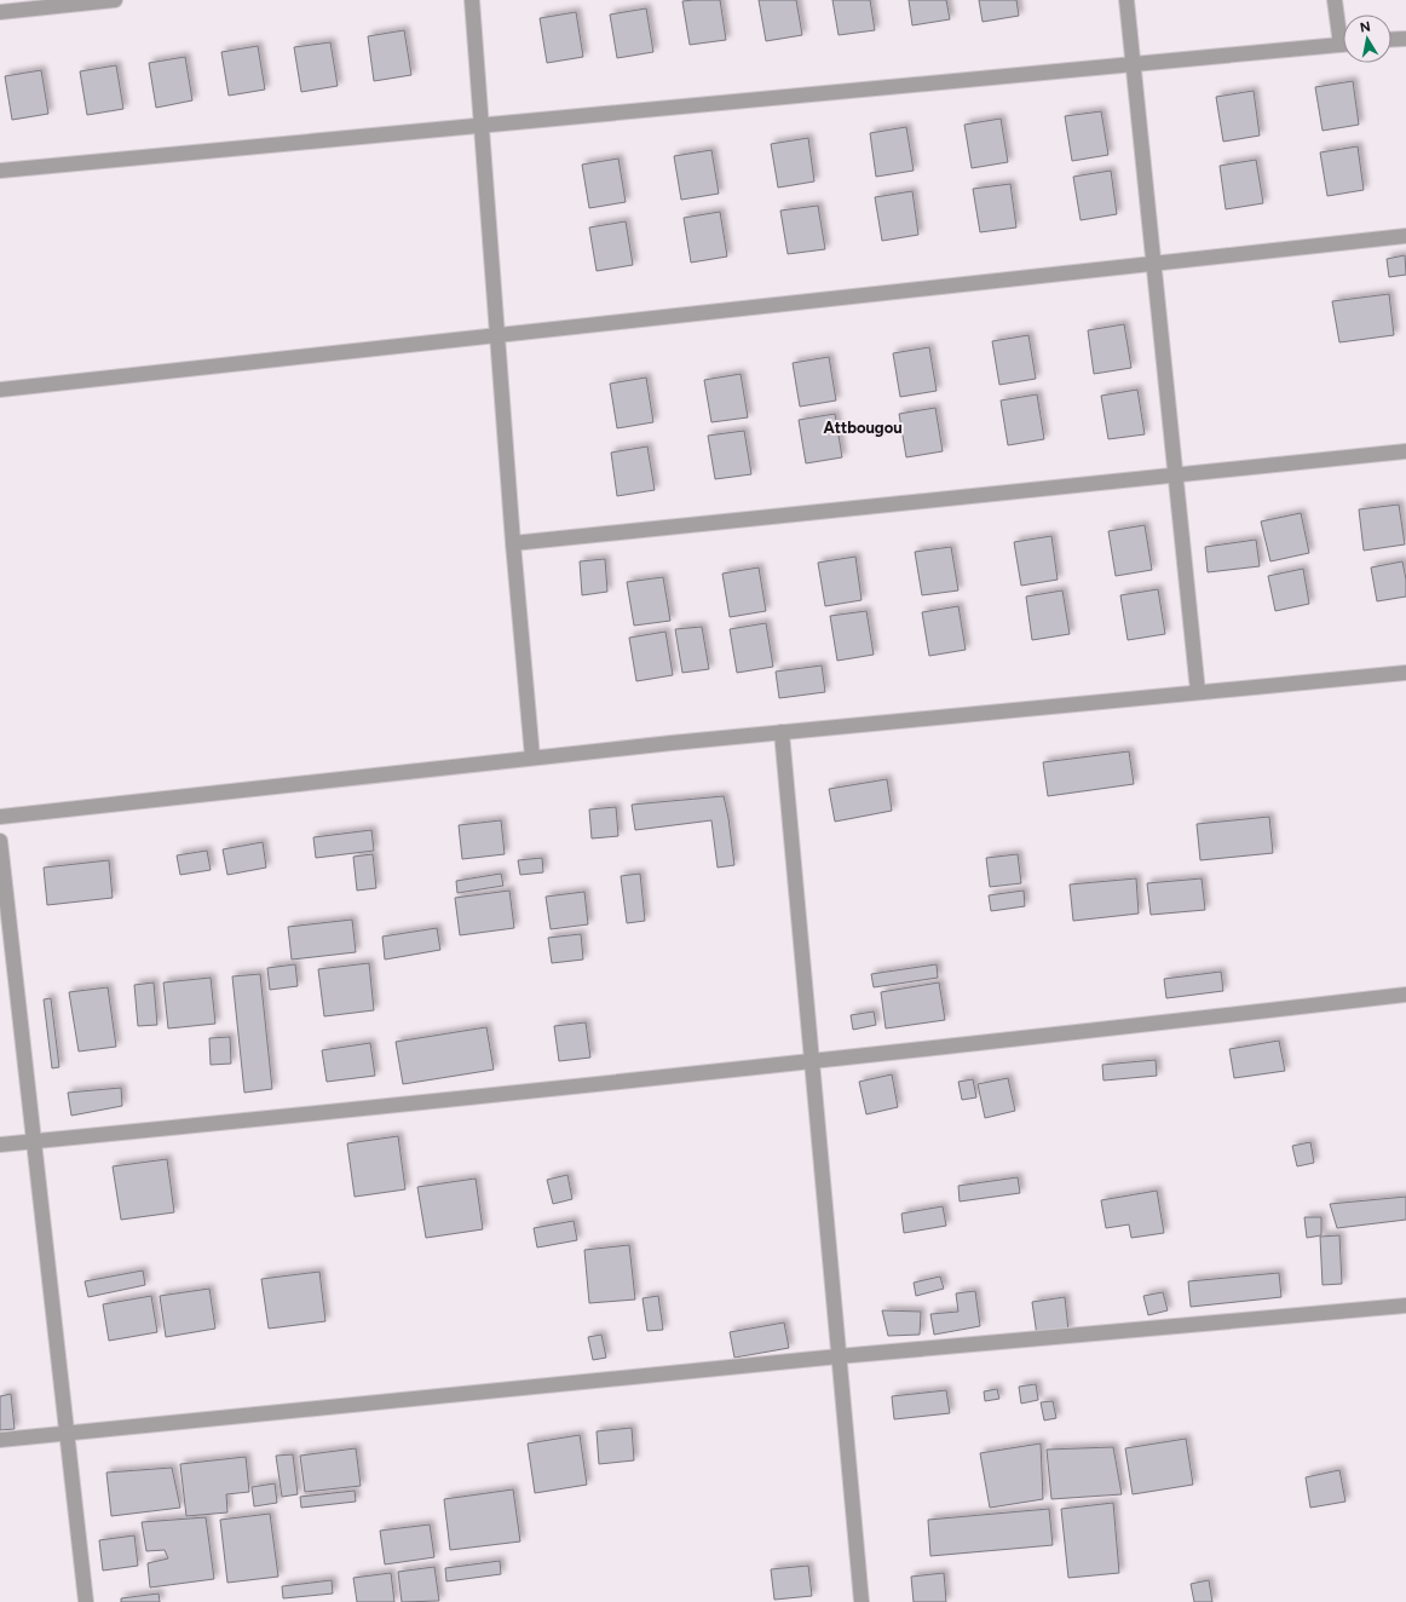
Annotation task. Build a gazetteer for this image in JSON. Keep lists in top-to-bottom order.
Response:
{
  "districts": ["Attbougou"],
  "north": "top"
}
